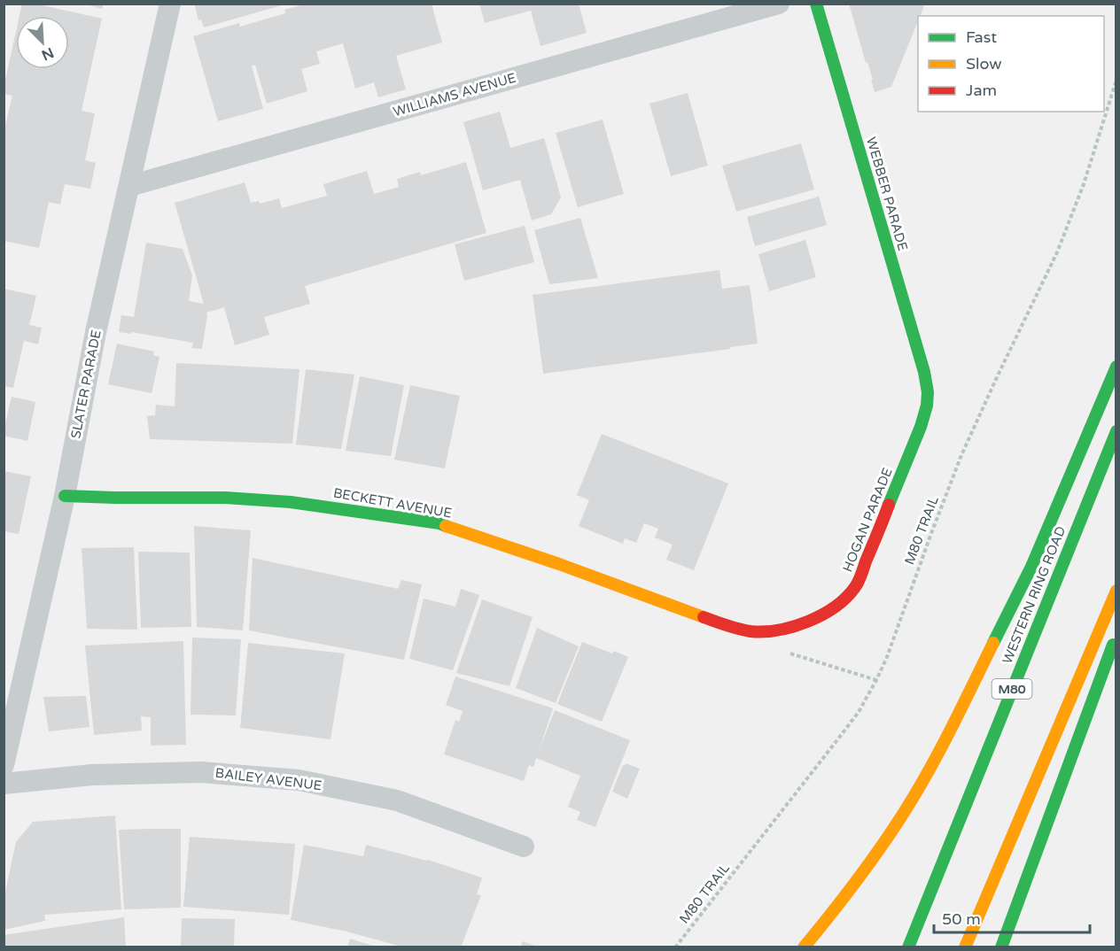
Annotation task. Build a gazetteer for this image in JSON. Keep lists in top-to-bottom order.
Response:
{
  "streets": {
    "main road": [
      "WEBBER PARADE",
      "BECKETT AVENUE",
      "HOGAN PARADE",
      "WESTERN RING ROAD",
      "M80"
    ],
    "street": ["WILLIAMS AVENUE", "SLATER PARADE", "BAILEY AVENUE"],
    "path": ["M80 TRAIL"]
  },
  "crossings": [
    ["WILLIAMS AVENUE", "SLATER PARADE"],
    ["WEBBER PARADE", "HOGAN PARADE"],
    ["SLATER PARADE", "BECKETT AVENUE"],
    ["BECKETT AVENUE", "HOGAN PARADE"]
  ],
  "legend": ["Fast", "Slow", "Jam"],
  "scale_bar": "50 m",
  "north": "bottom right"
}
